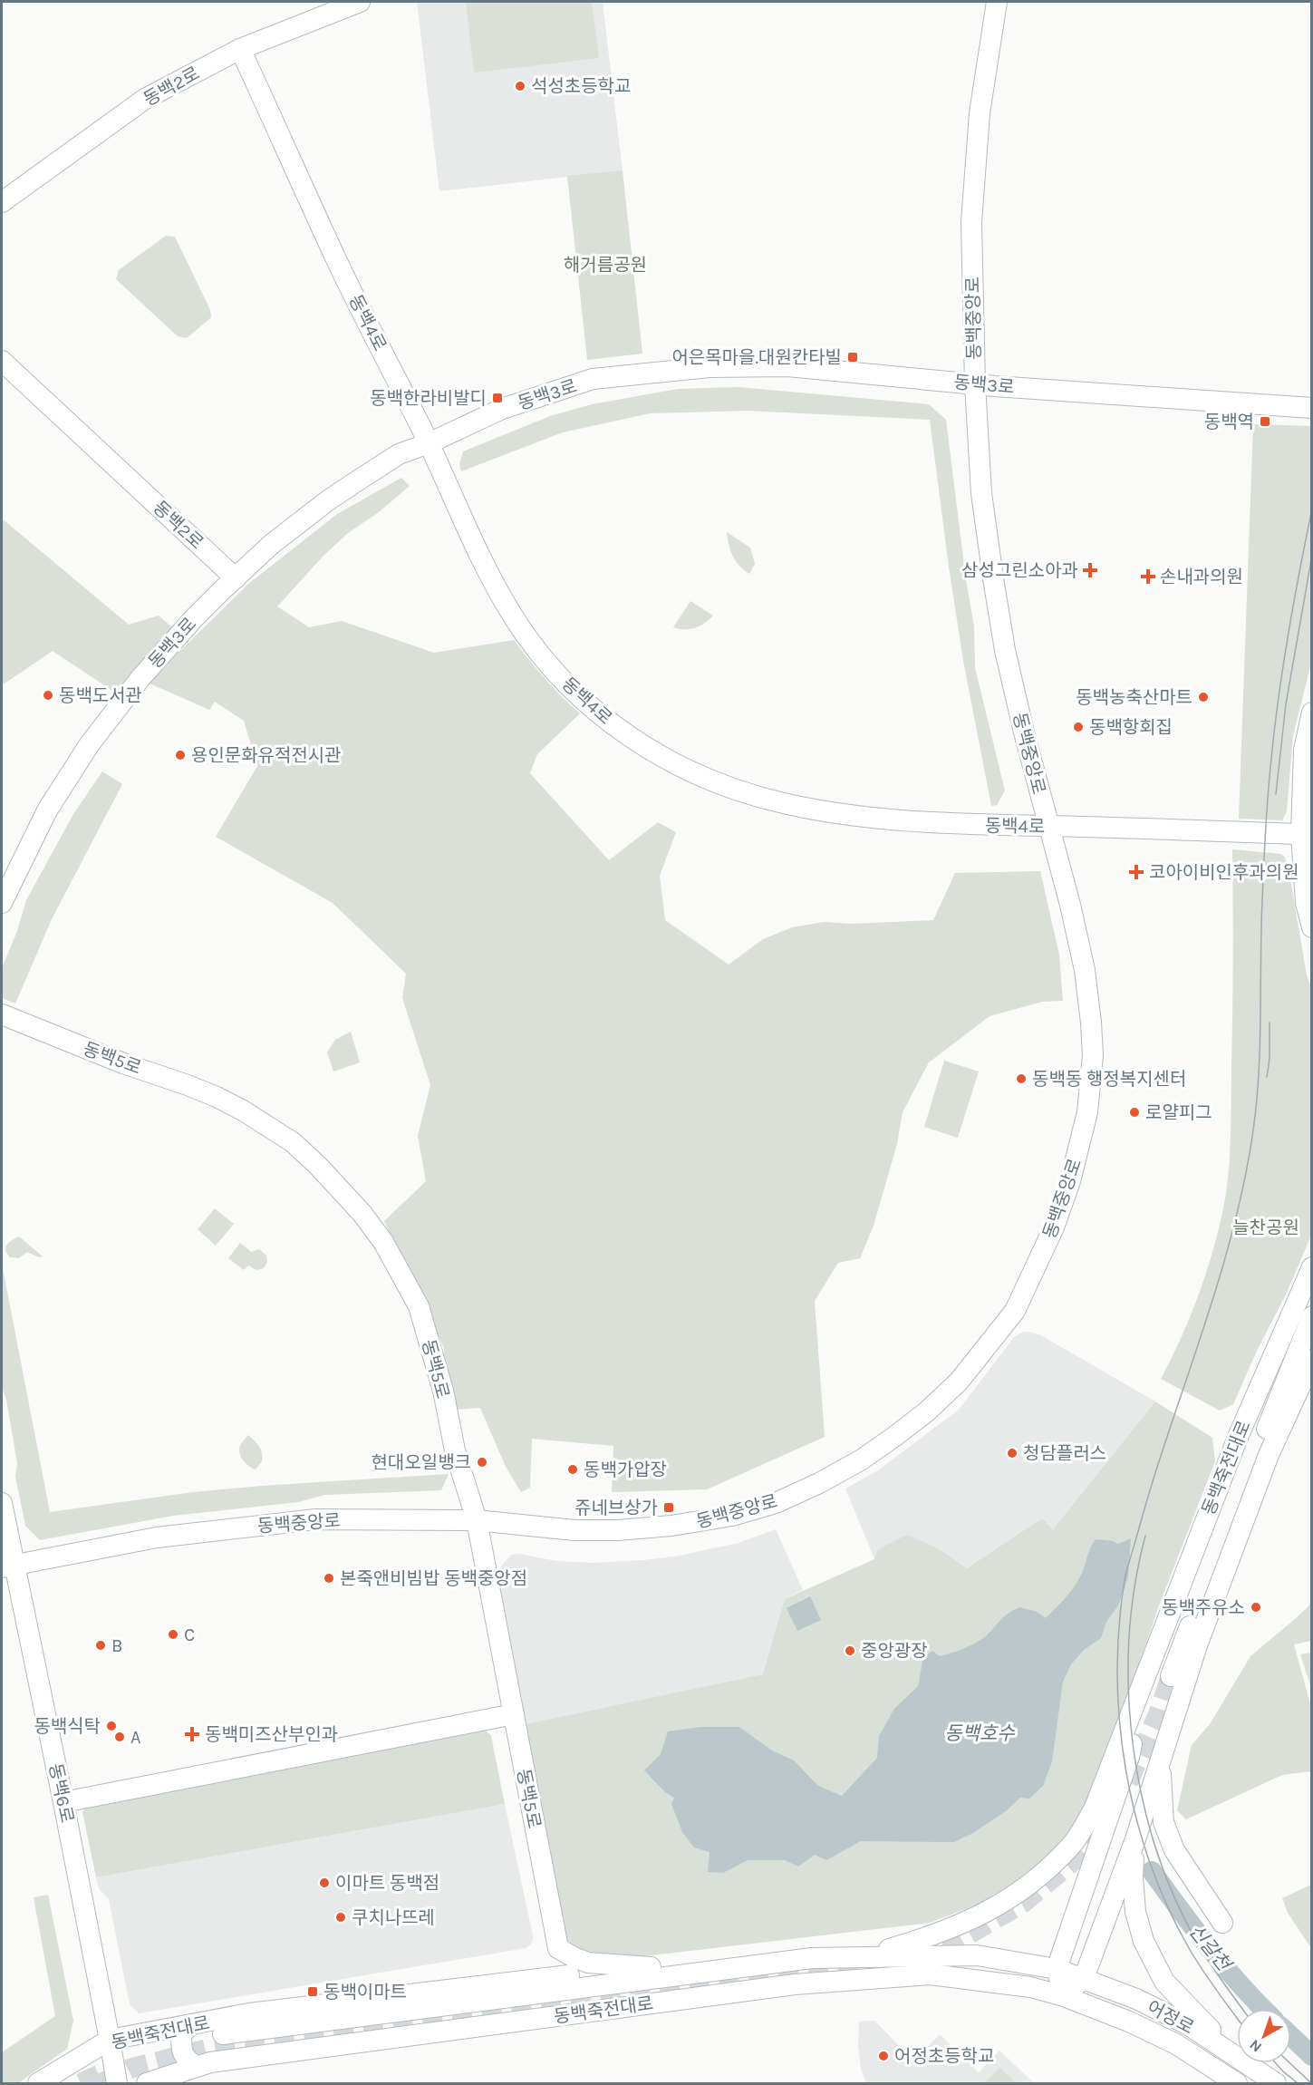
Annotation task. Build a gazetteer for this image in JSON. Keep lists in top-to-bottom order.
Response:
{
  "streets": {
    "street": [
      "동백2로",
      "동백중앙로",
      "동백4로",
      "동백3로",
      "동백5로",
      "동백죽전대로",
      "동백6로",
      "어정로"
    ]
  },
  "crossings": [
    ["동백2로", "동백4로"],
    ["동백2로", "동백3로"],
    ["동백중앙로", "동백4로"],
    ["동백중앙로", "동백3로"],
    ["동백중앙로", "동백5로"],
    ["동백중앙로", "동백6로"],
    ["동백4로", "동백3로"],
    ["동백죽전대로", "동백6로"],
    ["동백죽전대로", "어정로"]
  ],
  "water": ["동백호수", "신갈천"],
  "parks": ["해거름공원", "늘찬공원"],
  "places": {
    "other": [
      "석성초등학교",
      "동백도서관",
      "동백농축산마트",
      "동백항회집",
      "용인문화유적전시관",
      "동백동 행정복지센터",
      "로얄피그",
      "청담플러스",
      "현대오일뱅크",
      "동백가압장",
      "본죽앤비빔밥 동백중앙점",
      "동백주유소",
      "C",
      "B",
      "중앙광장",
      "동백식탁",
      "A",
      "이마트 동백점",
      "쿠치나뜨레",
      "어정초등학교"
    ],
    "transit": [
      "어은목마을.대원칸타빌",
      "동백한라비발디",
      "동백역",
      "쥬네브상가",
      "동백이마트"
    ],
    "health": [
      "삼성그린소아과",
      "손내과의원",
      "코아이비인후과의원",
      "동백미즈산부인과"
    ]
  },
  "north": "bottom left"
}
